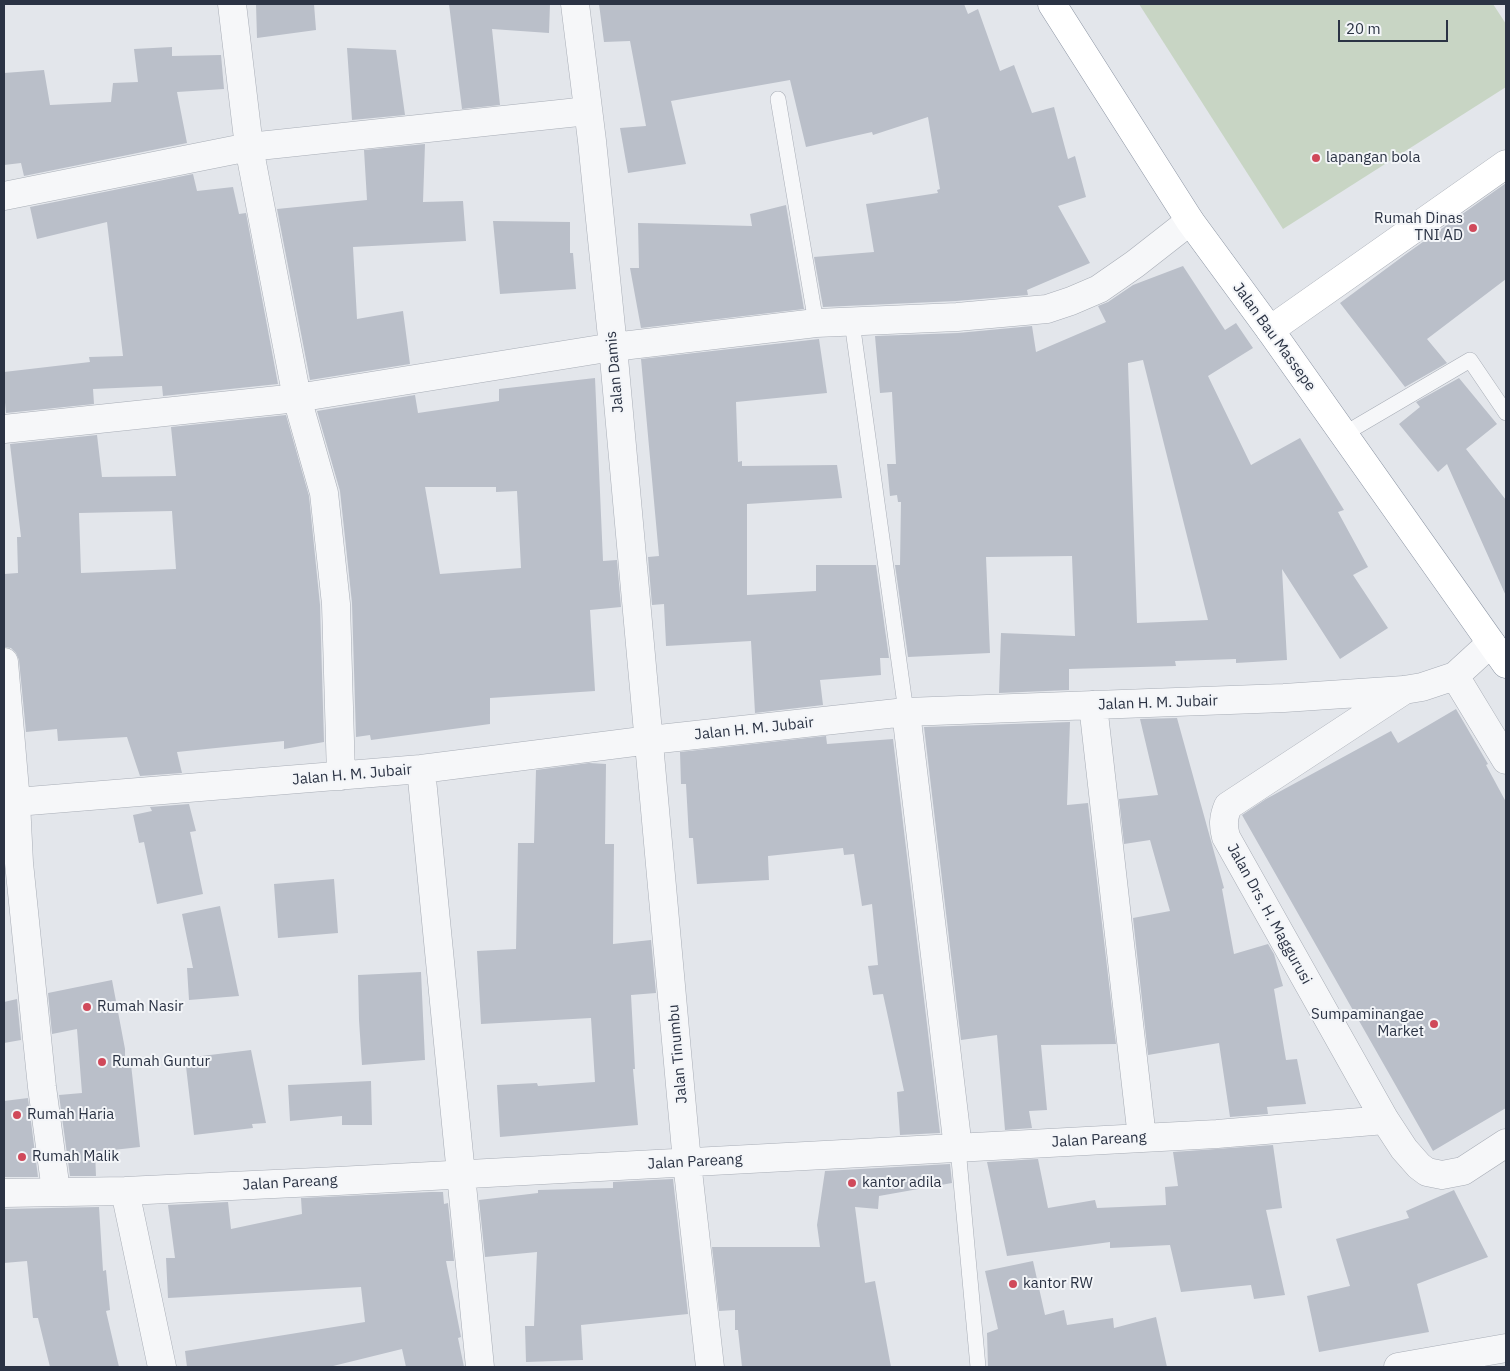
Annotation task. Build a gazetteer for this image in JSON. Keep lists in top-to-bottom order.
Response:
{
  "streets": {
    "main road": ["Jalan Bau Massepe"],
    "street": [
      "Jalan Damis",
      "Jalan H. M. Jubair",
      "Jalan Drs. H. Maggurusi",
      "Jalan Tinumbu",
      "Jalan Pareang"
    ]
  },
  "crossings": [
    ["Jalan Bau Massepe", "Jalan H. M. Jubair"],
    ["Jalan Damis", "Jalan H. M. Jubair"],
    ["Jalan Damis", "Jalan Tinumbu"],
    ["Jalan H. M. Jubair", "Jalan Drs. H. Maggurusi"],
    ["Jalan H. M. Jubair", "Jalan Tinumbu"],
    ["Jalan Drs. H. Maggurusi", "Jalan Pareang"],
    ["Jalan Tinumbu", "Jalan Pareang"]
  ],
  "places": [
    "lapangan bola",
    "Rumah Dinas TNI AD",
    "Rumah Nasir",
    "Sumpaminangae Market",
    "Rumah Guntur",
    "Rumah Haria",
    "Rumah Malik",
    "kantor adila",
    "kantor RW"
  ],
  "scale_bar": "20 m"
}
